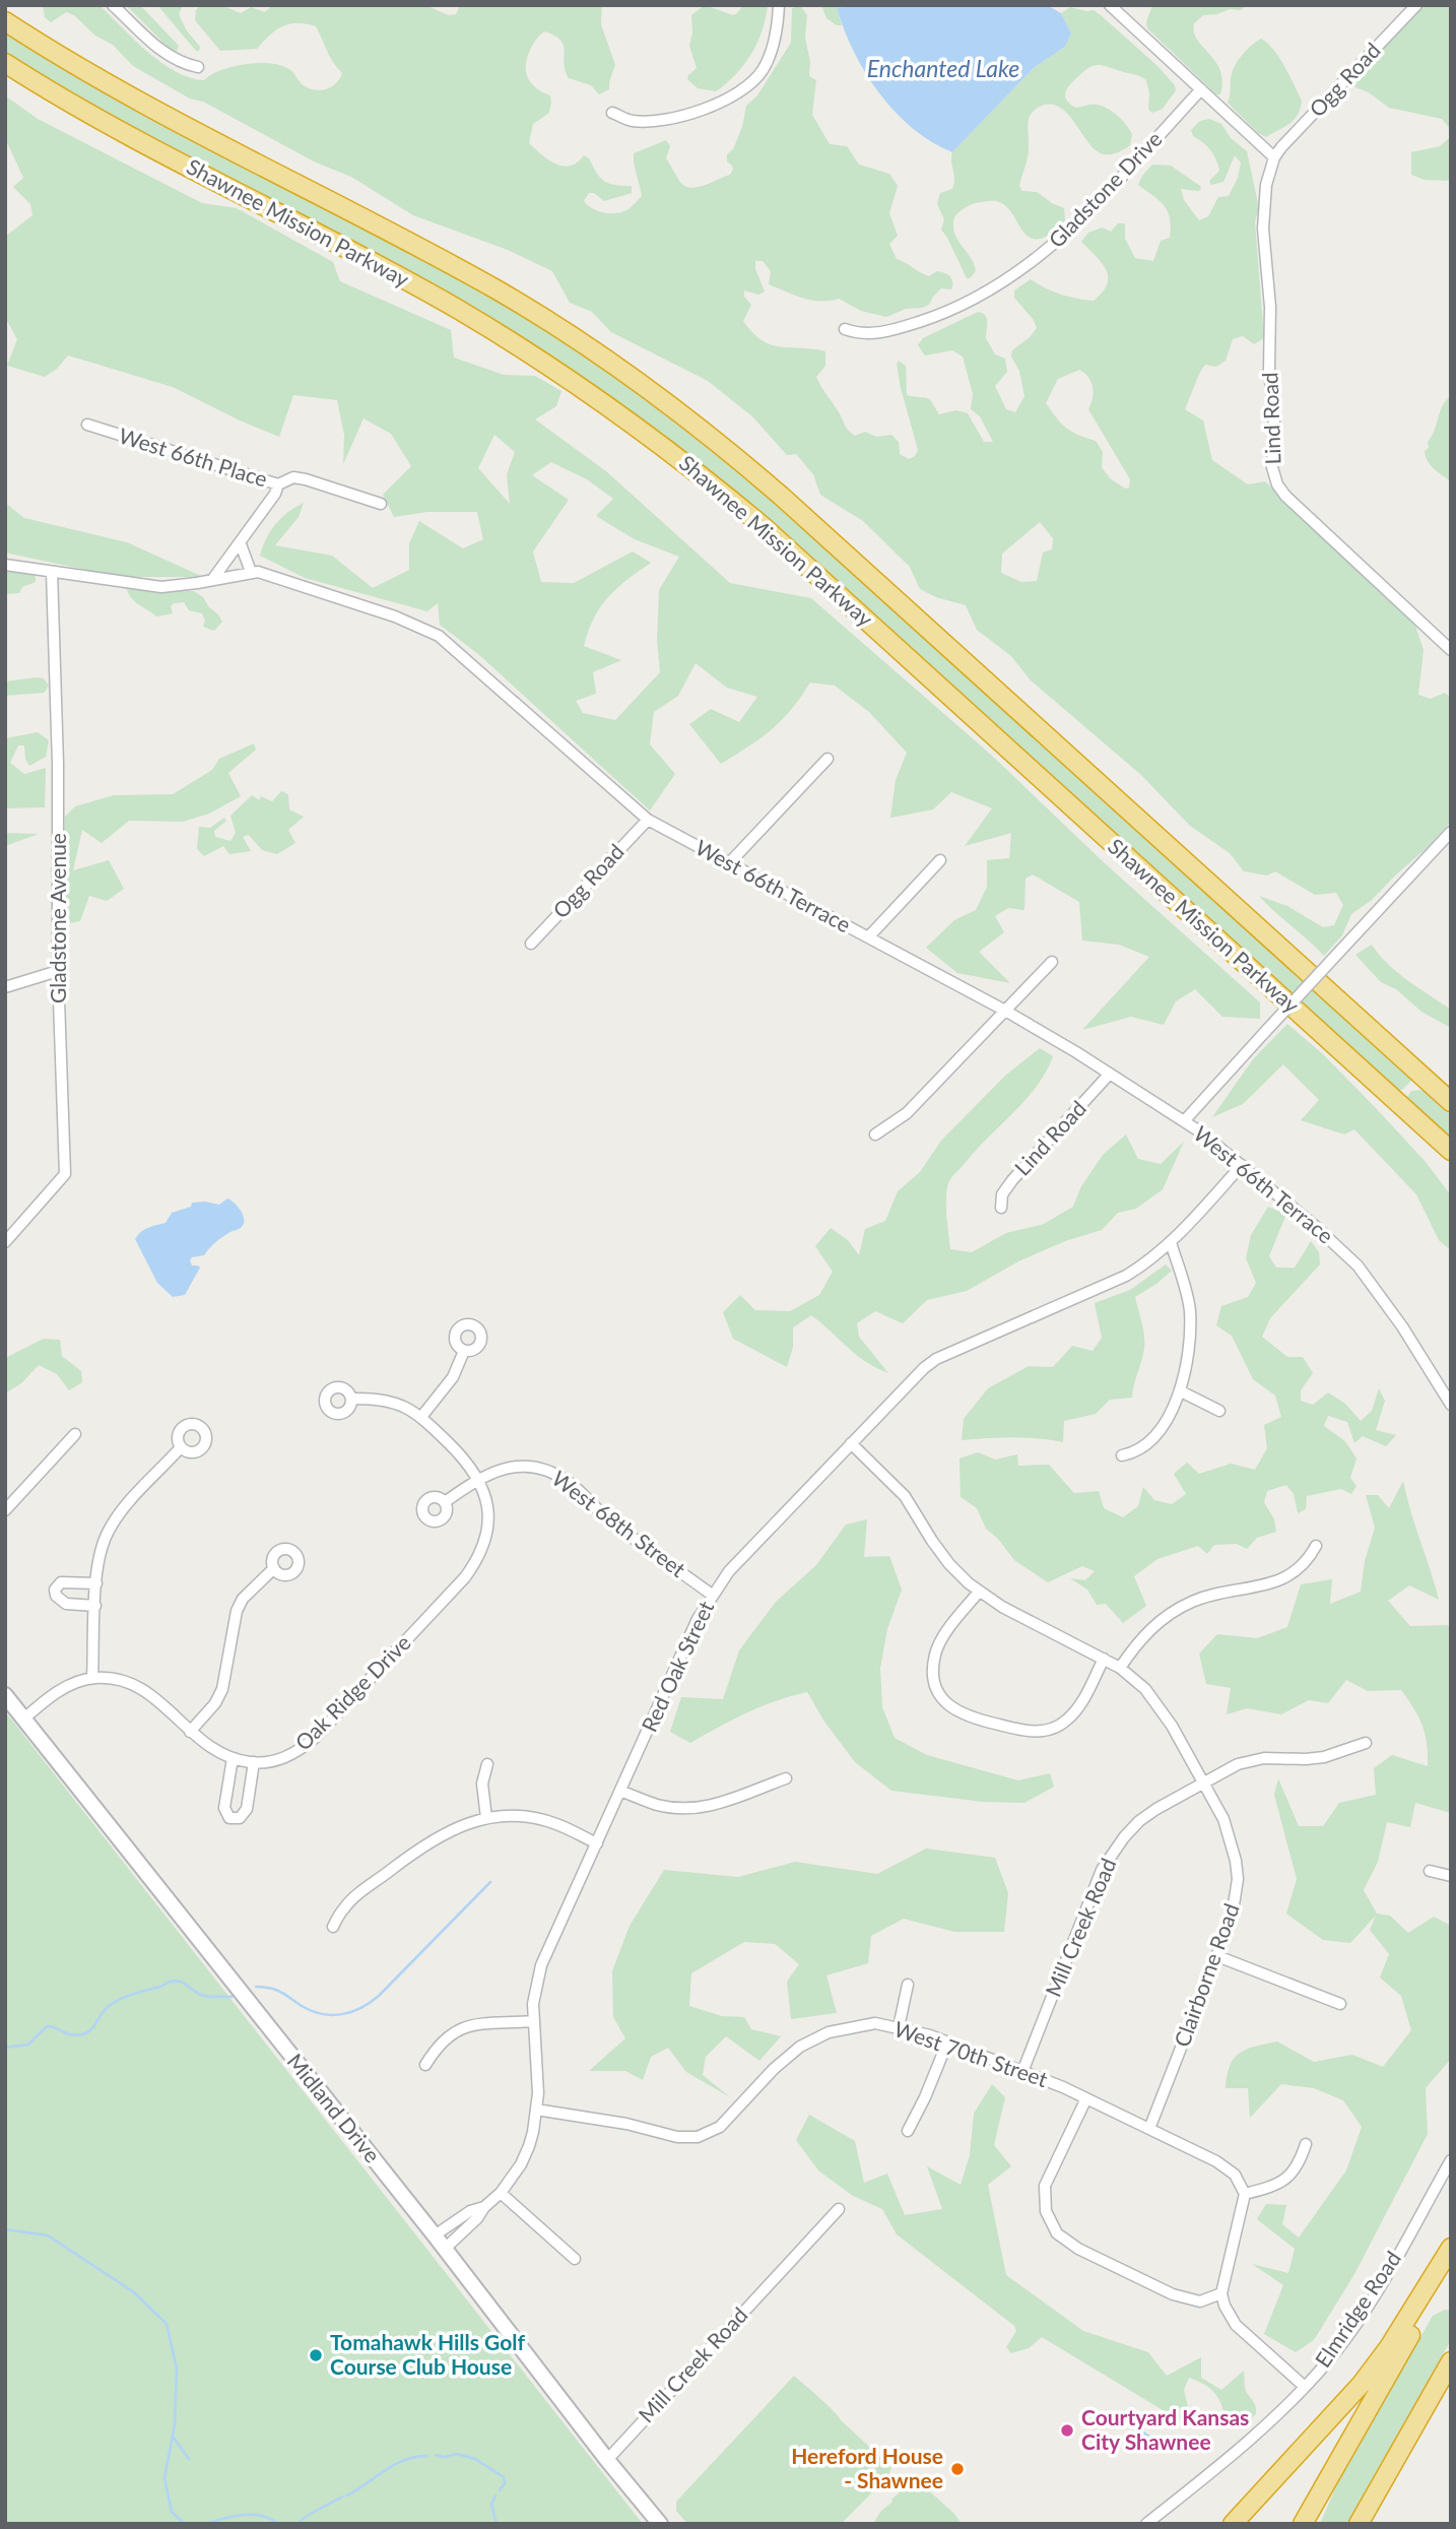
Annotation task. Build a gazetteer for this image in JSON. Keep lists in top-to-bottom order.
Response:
{
  "streets": {
    "highway": ["Shawnee Mission Parkway"],
    "main road": ["Midland Drive"],
    "street": [
      "Ogg Road",
      "Gladstone Drive",
      "Lind Road",
      "West 66th Place",
      "West 66th Terrace",
      "Gladstone Avenue",
      "West 68th Street",
      "Red Oak Street",
      "Oak Ridge Drive",
      "Mill Creek Road",
      "Clairborne Road",
      "West 70th Street",
      "Elmridge Road"
    ]
  },
  "crossings": [
    ["Ogg Road", "Lind Road"],
    ["Ogg Road", "West 66th Terrace"],
    ["Lind Road", "West 66th Terrace"],
    ["West 66th Terrace", "Gladstone Avenue"],
    ["West 66th Terrace", "Red Oak Street"],
    ["West 68th Street", "Red Oak Street"],
    ["West 68th Street", "Oak Ridge Drive"],
    ["Red Oak Street", "Clairborne Road"],
    ["Red Oak Street", "West 70th Street"],
    ["Red Oak Street", "Midland Drive"],
    ["Mill Creek Road", "Clairborne Road"],
    ["Mill Creek Road", "West 70th Street"],
    ["Mill Creek Road", "Midland Drive"],
    ["Clairborne Road", "West 70th Street"]
  ],
  "water": ["Enchanted Lake"],
  "places": ["Tomahawk Hills Golf Course Club House", "Courtyard Kansas City Shawnee", "Hereford House - Shawnee"]
}
